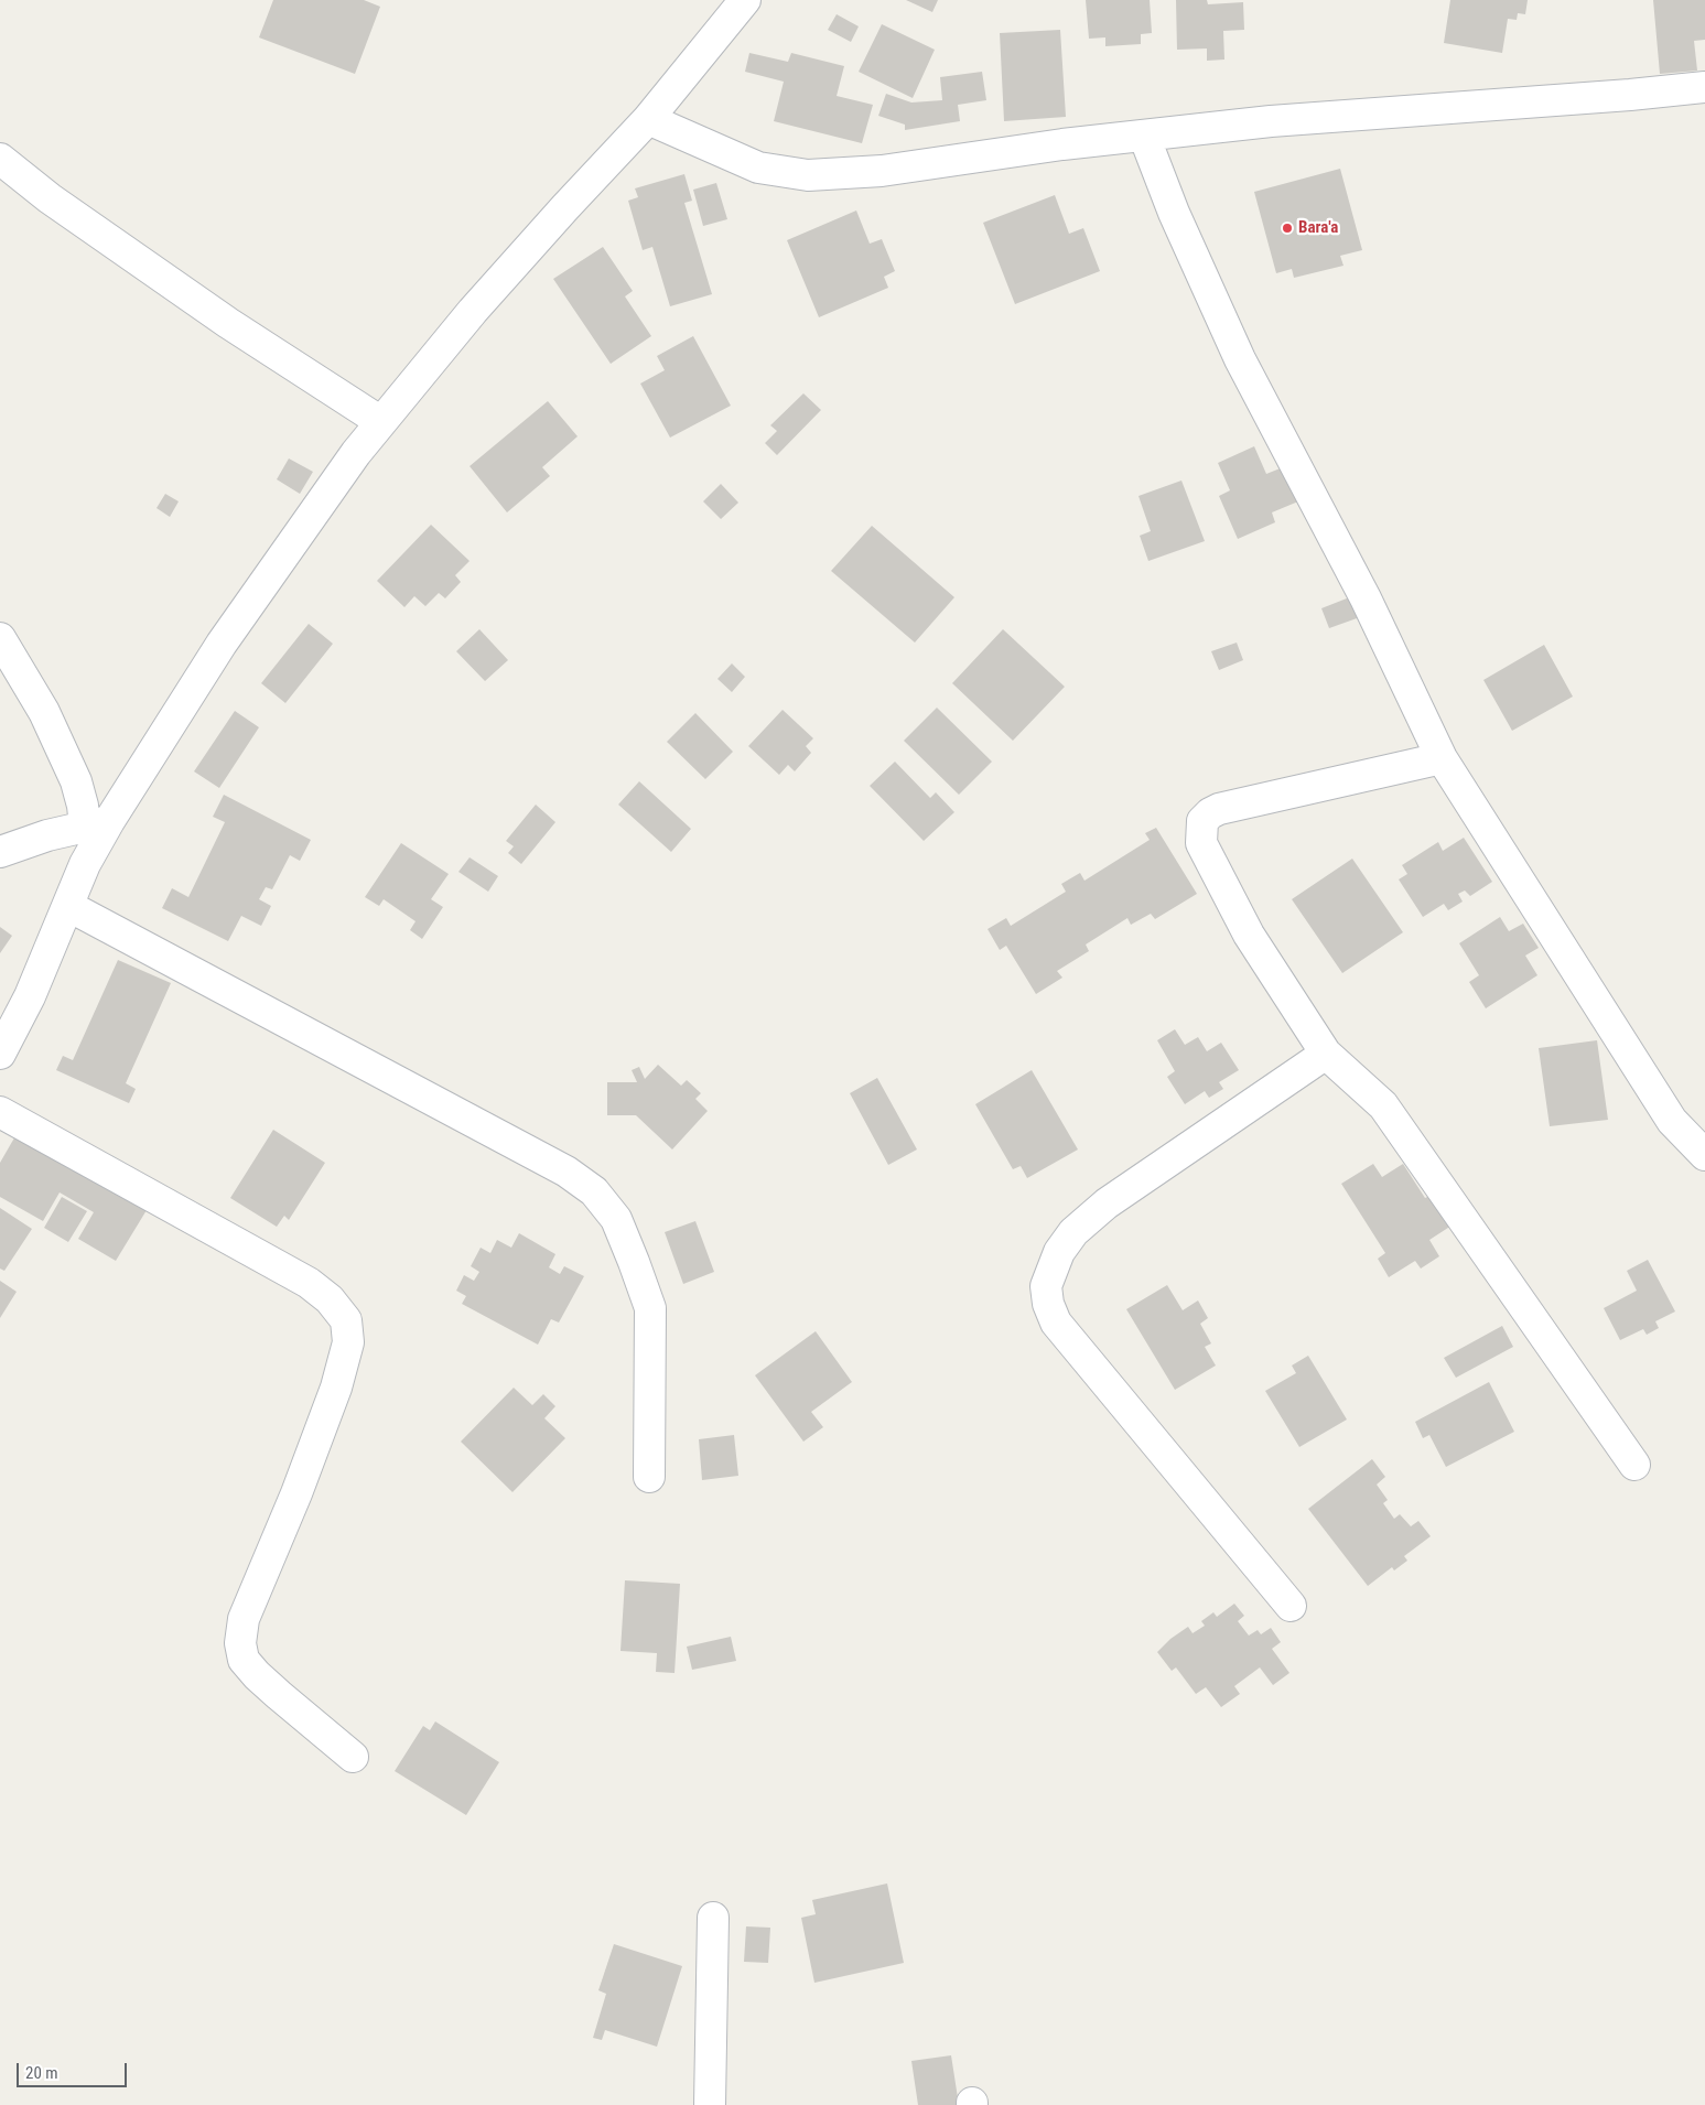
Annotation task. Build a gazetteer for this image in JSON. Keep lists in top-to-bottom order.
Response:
{
  "places": ["Bara'a"],
  "scale_bar": "20 m"
}
